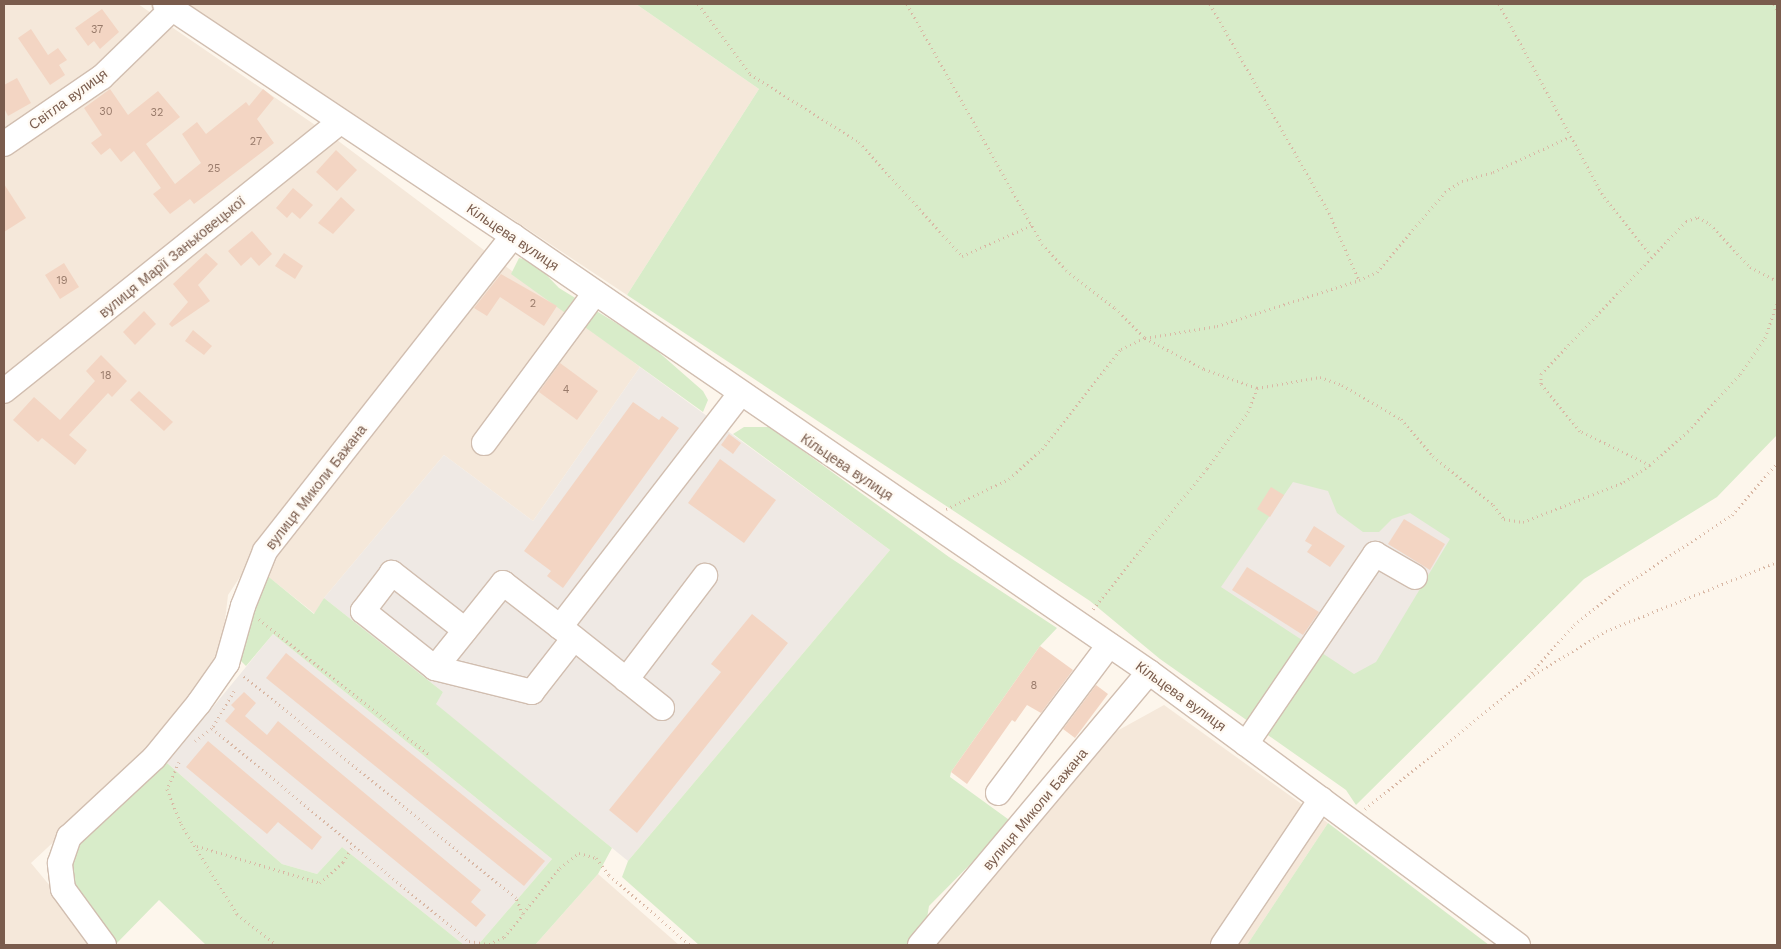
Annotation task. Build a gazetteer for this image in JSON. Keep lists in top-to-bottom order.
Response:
{
  "streets": {
    "street": [
      "Світла вулиця",
      "Кільцева вулиця",
      "вулиця Марії Заньковецької",
      "вулиця Миколи Бажана"
    ]
  },
  "crossings": [
    ["Світла вулиця", "Кільцева вулиця"],
    ["Кільцева вулиця", "вулиця Марії Заньковецької"],
    ["Кільцева вулиця", "вулиця Миколи Бажана"]
  ],
  "house_numbers": [
    "37",
    "30",
    "32",
    "27",
    "25",
    "19",
    "2",
    "18",
    "4",
    "8"
  ]
}
